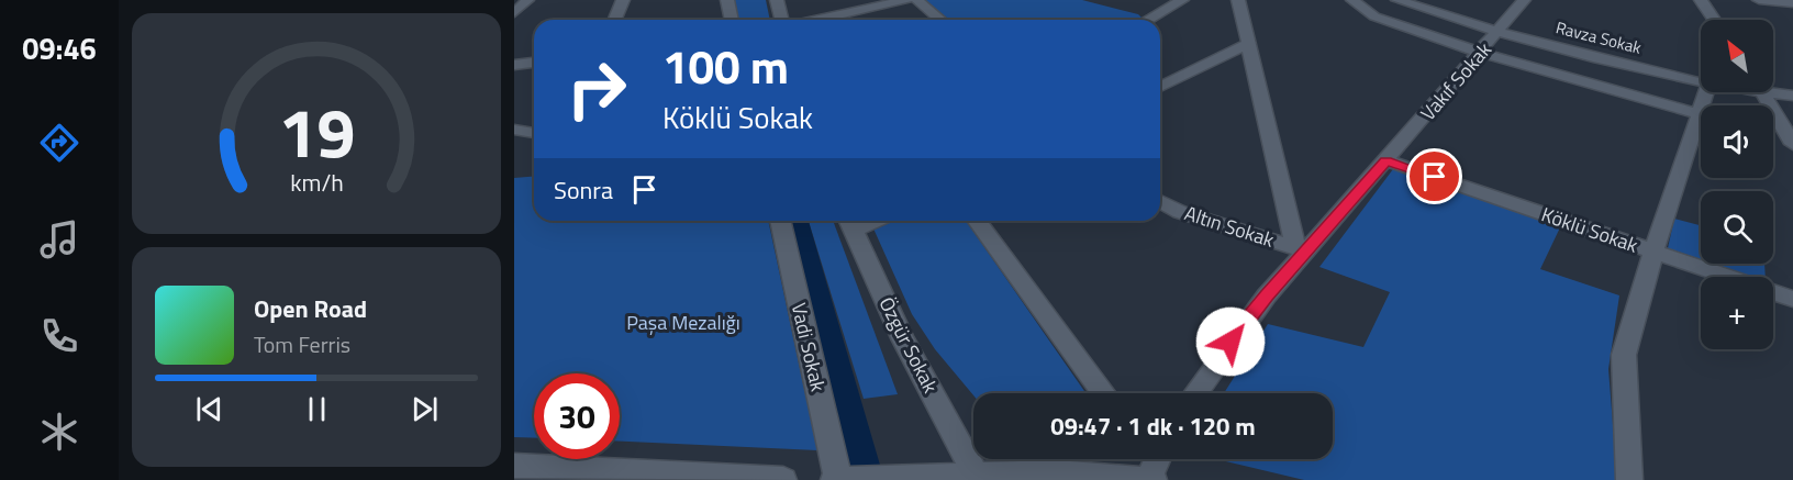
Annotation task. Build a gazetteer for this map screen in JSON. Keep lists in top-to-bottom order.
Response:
{
  "streets": {
    "street": [
      "Ravza Sokak",
      "Vakıf Sokak",
      "Altın Sokak",
      "Köklü Sokak",
      "Özgür Sokak",
      "Vadi Sokak"
    ]
  },
  "crossings": [
    ["Ravza Sokak", "Vakıf Sokak"],
    ["Vakıf Sokak", "Altın Sokak"],
    ["Vakıf Sokak", "Köklü Sokak"]
  ],
  "parks": ["Paşa Mezalığı"],
  "north": "top left",
  "page": {
    "tabs": "09:46",
    "map_buttons": "+",
    "turn": ["100 m", "Köklü Sokak"],
    "then": "Sonra",
    "song": ["Open Road", "Tom Ferris"],
    "limit": "30",
    "trip": "09:47 · 1 dk · 120 m",
    "gauge": ["19", "km/h"]
  }
}
